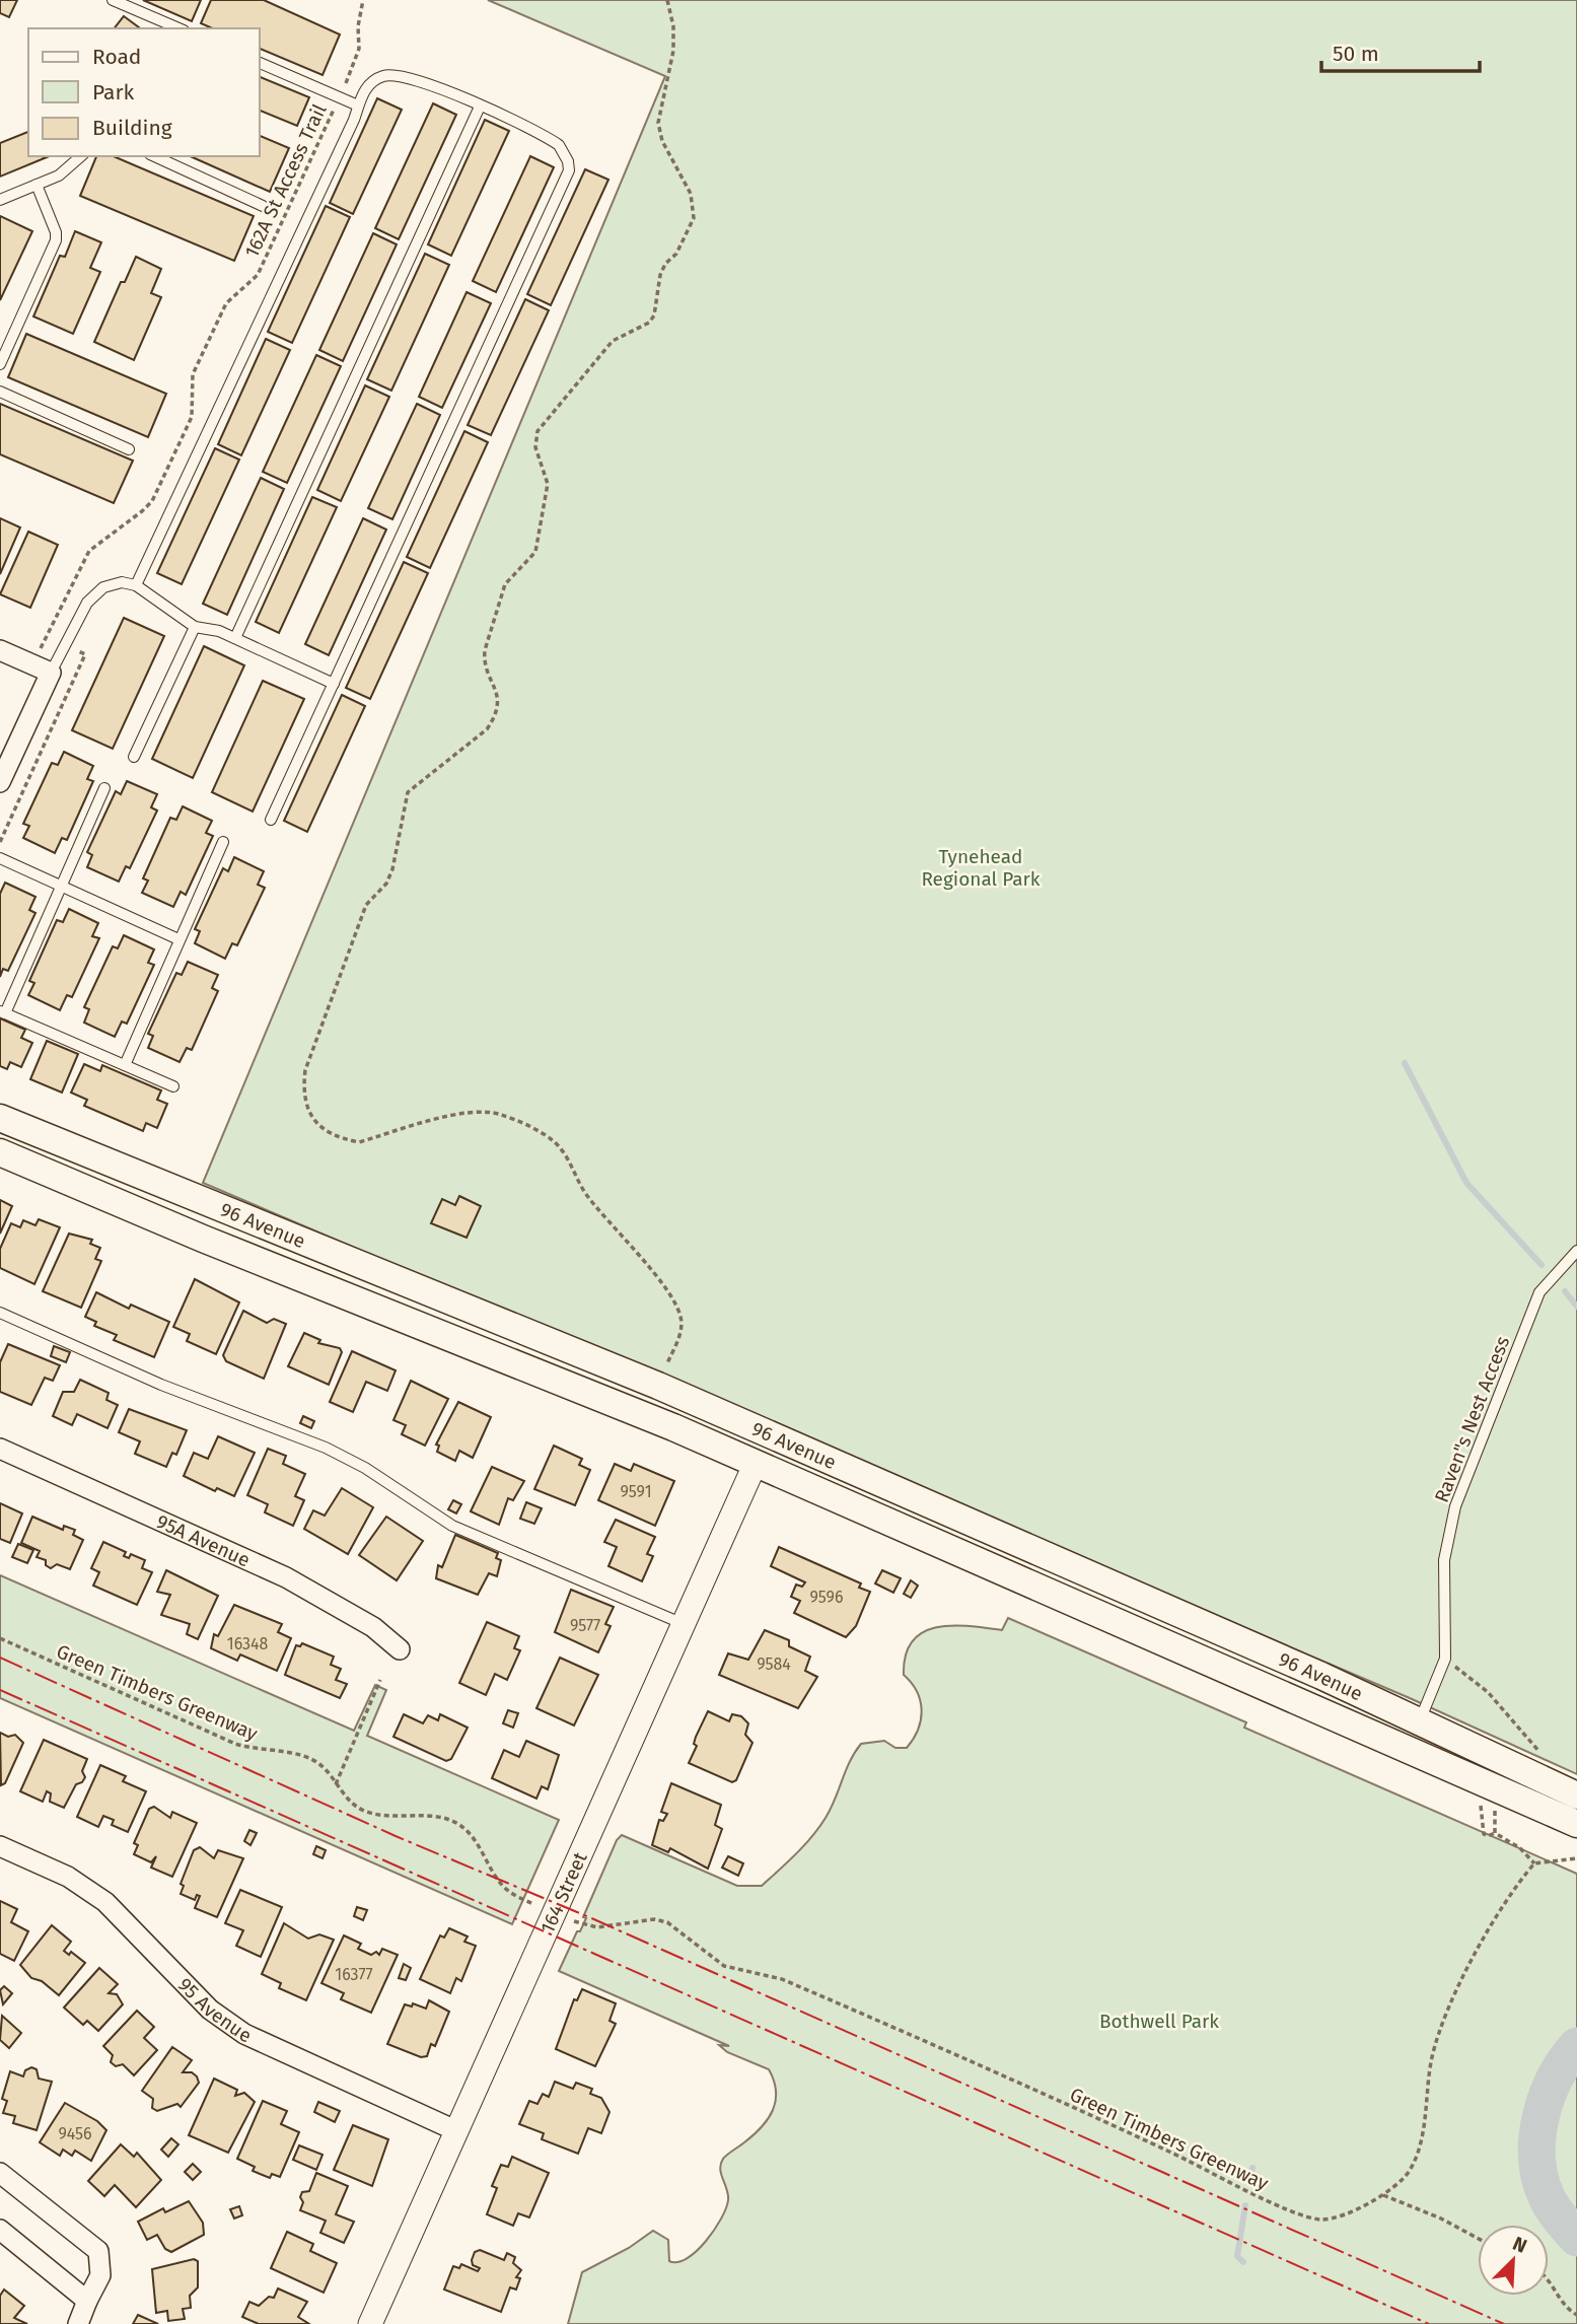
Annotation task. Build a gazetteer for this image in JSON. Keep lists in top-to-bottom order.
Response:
{
  "streets": {
    "main road": ["96 Avenue"],
    "street": ["95A Avenue", "164 Street", "95 Avenue"],
    "lane": ["Raven\"s Nest Access"],
    "path": ["162A St Access Trail", "Green Timbers Greenway"]
  },
  "crossings": [
    ["96 Avenue", "164 Street"],
    ["164 Street", "95 Avenue"]
  ],
  "parks": ["Tynehead Regional Park", "Bothwell Park"],
  "house_numbers": [
    "9591",
    "9596",
    "9577",
    "16348",
    "9584",
    "16377",
    "9456"
  ],
  "legend": ["Road", "Park", "Building"],
  "scale_bar": "50 m",
  "north": "top right"
}
